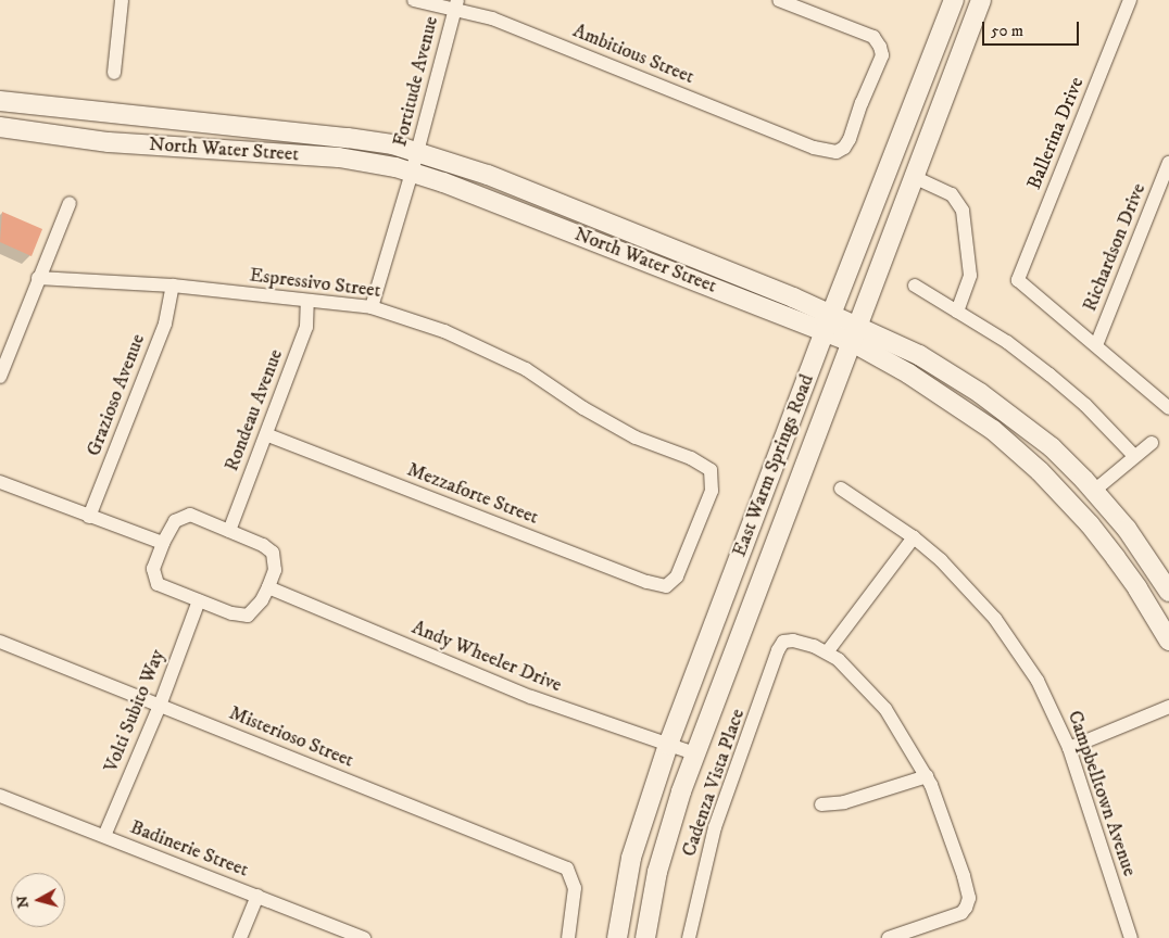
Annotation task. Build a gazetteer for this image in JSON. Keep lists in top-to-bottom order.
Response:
{
  "streets": {
    "main road": ["North Water Street", "East Warm Springs Road"],
    "street": [
      "Ambitious Street",
      "Fortitude Avenue",
      "Ballerina Drive",
      "Richardson Drive",
      "Espressivo Street",
      "Grazioso Avenue",
      "Rondeau Avenue",
      "Mezzaforte Street",
      "Andy Wheeler Drive",
      "Volti Subito Way",
      "Misterioso Street",
      "Cadenza Vista Place",
      "Campbelltown Avenue",
      "Badinerie Street"
    ]
  },
  "crossings": [
    ["Ambitious Street", "Fortitude Avenue"],
    ["Fortitude Avenue", "North Water Street"],
    ["Fortitude Avenue", "Espressivo Street"],
    ["Ballerina Drive", "Richardson Drive"],
    ["North Water Street", "East Warm Springs Road"],
    ["Espressivo Street", "Grazioso Avenue"],
    ["Espressivo Street", "Rondeau Avenue"],
    ["Espressivo Street", "Mezzaforte Street"],
    ["Rondeau Avenue", "Mezzaforte Street"],
    ["Rondeau Avenue", "Andy Wheeler Drive"],
    ["Rondeau Avenue", "Volti Subito Way"],
    ["East Warm Springs Road", "Andy Wheeler Drive"],
    ["Andy Wheeler Drive", "Volti Subito Way"],
    ["Volti Subito Way", "Misterioso Street"],
    ["Volti Subito Way", "Badinerie Street"]
  ],
  "scale_bar": "50 m",
  "north": "left"
}
